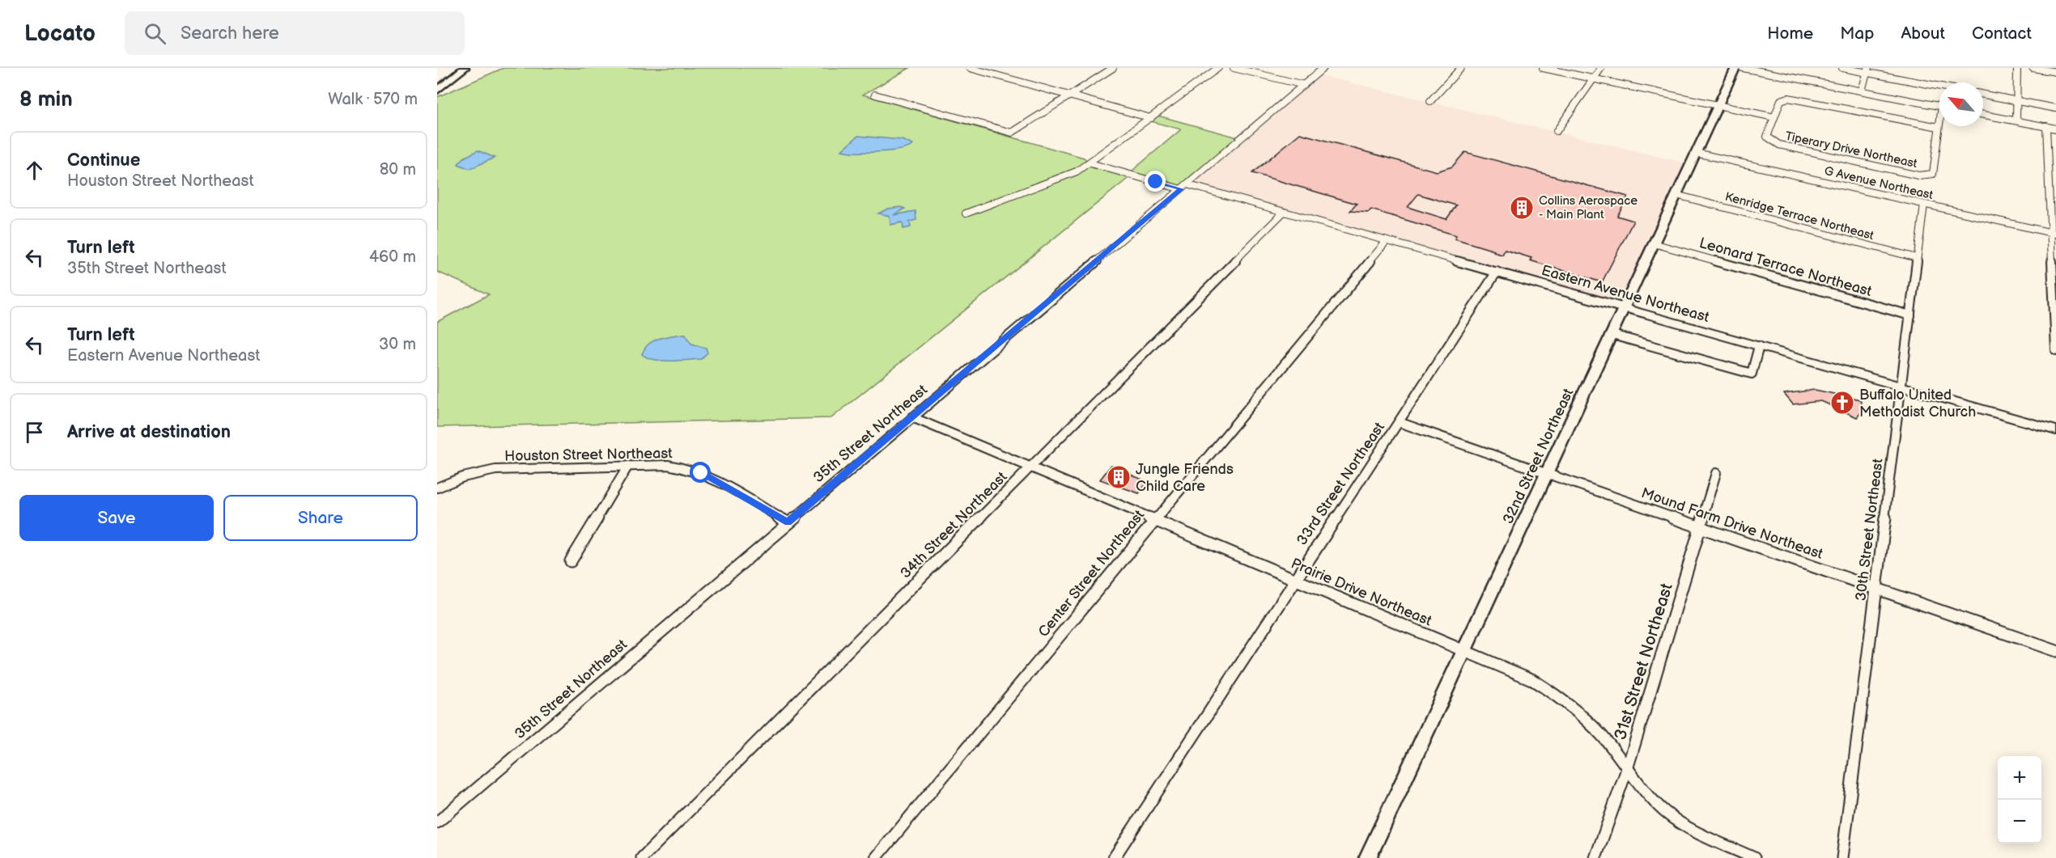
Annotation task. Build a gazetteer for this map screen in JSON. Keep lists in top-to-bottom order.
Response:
{
  "streets": {
    "main road": ["32nd Street Northeast"],
    "street": [
      "Tiperary Drive Northeast",
      "G Avenue Northeast",
      "Kenridge Terrace Northeast",
      "Leonard Terrace Northeast",
      "Eastern Avenue Northeast",
      "35th Street Northeast",
      "Houston Street Northeast",
      "33rd Street Northeast",
      "Mound Farm Drive Northeast",
      "34th Street Northeast",
      "30th Street Northeast",
      "Center Street Northeast",
      "Prairie Drive Northeast",
      "31st Street Northeast"
    ]
  },
  "crossings": [
    ["G Avenue Northeast", "32nd Street Northeast"],
    ["G Avenue Northeast", "30th Street Northeast"],
    ["Kenridge Terrace Northeast", "32nd Street Northeast"],
    ["Kenridge Terrace Northeast", "30th Street Northeast"],
    ["Leonard Terrace Northeast", "32nd Street Northeast"],
    ["Leonard Terrace Northeast", "30th Street Northeast"],
    ["Eastern Avenue Northeast", "35th Street Northeast"],
    ["Eastern Avenue Northeast", "32nd Street Northeast"],
    ["Eastern Avenue Northeast", "33rd Street Northeast"],
    ["Eastern Avenue Northeast", "34th Street Northeast"],
    ["Eastern Avenue Northeast", "30th Street Northeast"],
    ["Eastern Avenue Northeast", "Center Street Northeast"],
    ["35th Street Northeast", "Houston Street Northeast"],
    ["35th Street Northeast", "Prairie Drive Northeast"],
    ["32nd Street Northeast", "Mound Farm Drive Northeast"],
    ["32nd Street Northeast", "Prairie Drive Northeast"],
    ["33rd Street Northeast", "Mound Farm Drive Northeast"],
    ["33rd Street Northeast", "Prairie Drive Northeast"],
    ["Mound Farm Drive Northeast", "30th Street Northeast"],
    ["Mound Farm Drive Northeast", "31st Street Northeast"],
    ["34th Street Northeast", "Prairie Drive Northeast"],
    ["Center Street Northeast", "Prairie Drive Northeast"],
    ["Prairie Drive Northeast", "31st Street Northeast"]
  ],
  "places": {
    "building": ["Collins Aerospace - Main Plant", "Jungle Friends Child Care"],
    "church": ["Buffalo United Methodist Church"]
  },
  "north": "top left",
  "page": {
    "header": "Locato",
    "search": "Search here",
    "nav": [
      "Home",
      "Map",
      "About",
      "Contact"
    ],
    "heading": ["8 min", "Walk · 570 m"],
    "list": [
      ["Continue", "Houston Street Northeast", "80 m"],
      ["Turn left", "35th Street Northeast", "460 m"],
      ["Turn left", "Eastern Avenue Northeast", "30 m"],
      "Arrive at destination"
    ],
    "buttons": ["Save", "Share"],
    "map_buttons": ["+", "−"]
  }
}
